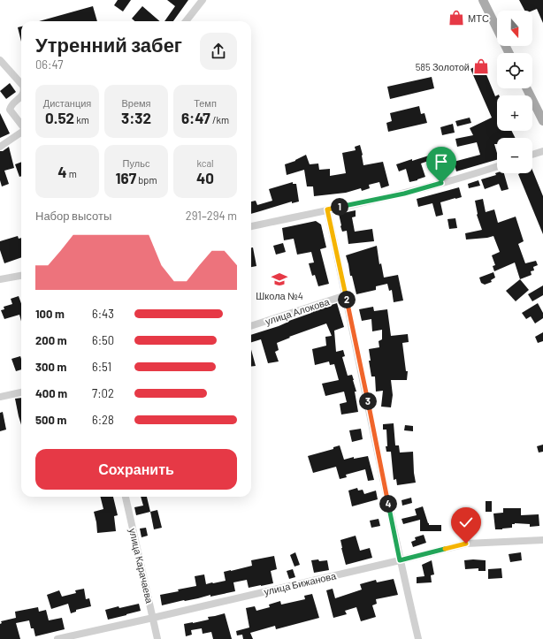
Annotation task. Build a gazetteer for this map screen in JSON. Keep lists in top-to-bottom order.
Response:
{
  "streets": {
    "street": ["улица Алокова", "улица Карачаева", "улица Бижанова"]
  },
  "crossings": [
    ["улица Карачаева", "улица Бижанова"]
  ],
  "places": {
    "shop": ["МТС", "585 Золотой"],
    "school or university": ["Школа №4"]
  },
  "north": "bottom",
  "page": {
    "map_buttons": ["+", "−"],
    "heading": ["Утренний забег", "06:47"],
    "stats": [
      ["Дистанция", "0.52 km"],
      ["Время", "3:32"],
      ["Темп", "6:47 /km"],
      ["4 m"],
      ["Пульс", "167 bpm"],
      ["kcal", "40"]
    ],
    "pins": [
      "1",
      "2",
      "3",
      "4"
    ],
    "chart": ["Набор высоты", "291–294 m"],
    "list": [
      {
        "name": "100 m",
        "note": "6:43"
      },
      {
        "name": "200 m",
        "note": "6:50"
      },
      {
        "name": "300 m",
        "note": "6:51"
      },
      {
        "name": "400 m",
        "note": "7:02"
      },
      {
        "name": "500 m",
        "note": "6:28"
      }
    ],
    "buttons": "Сохранить"
  }
}
